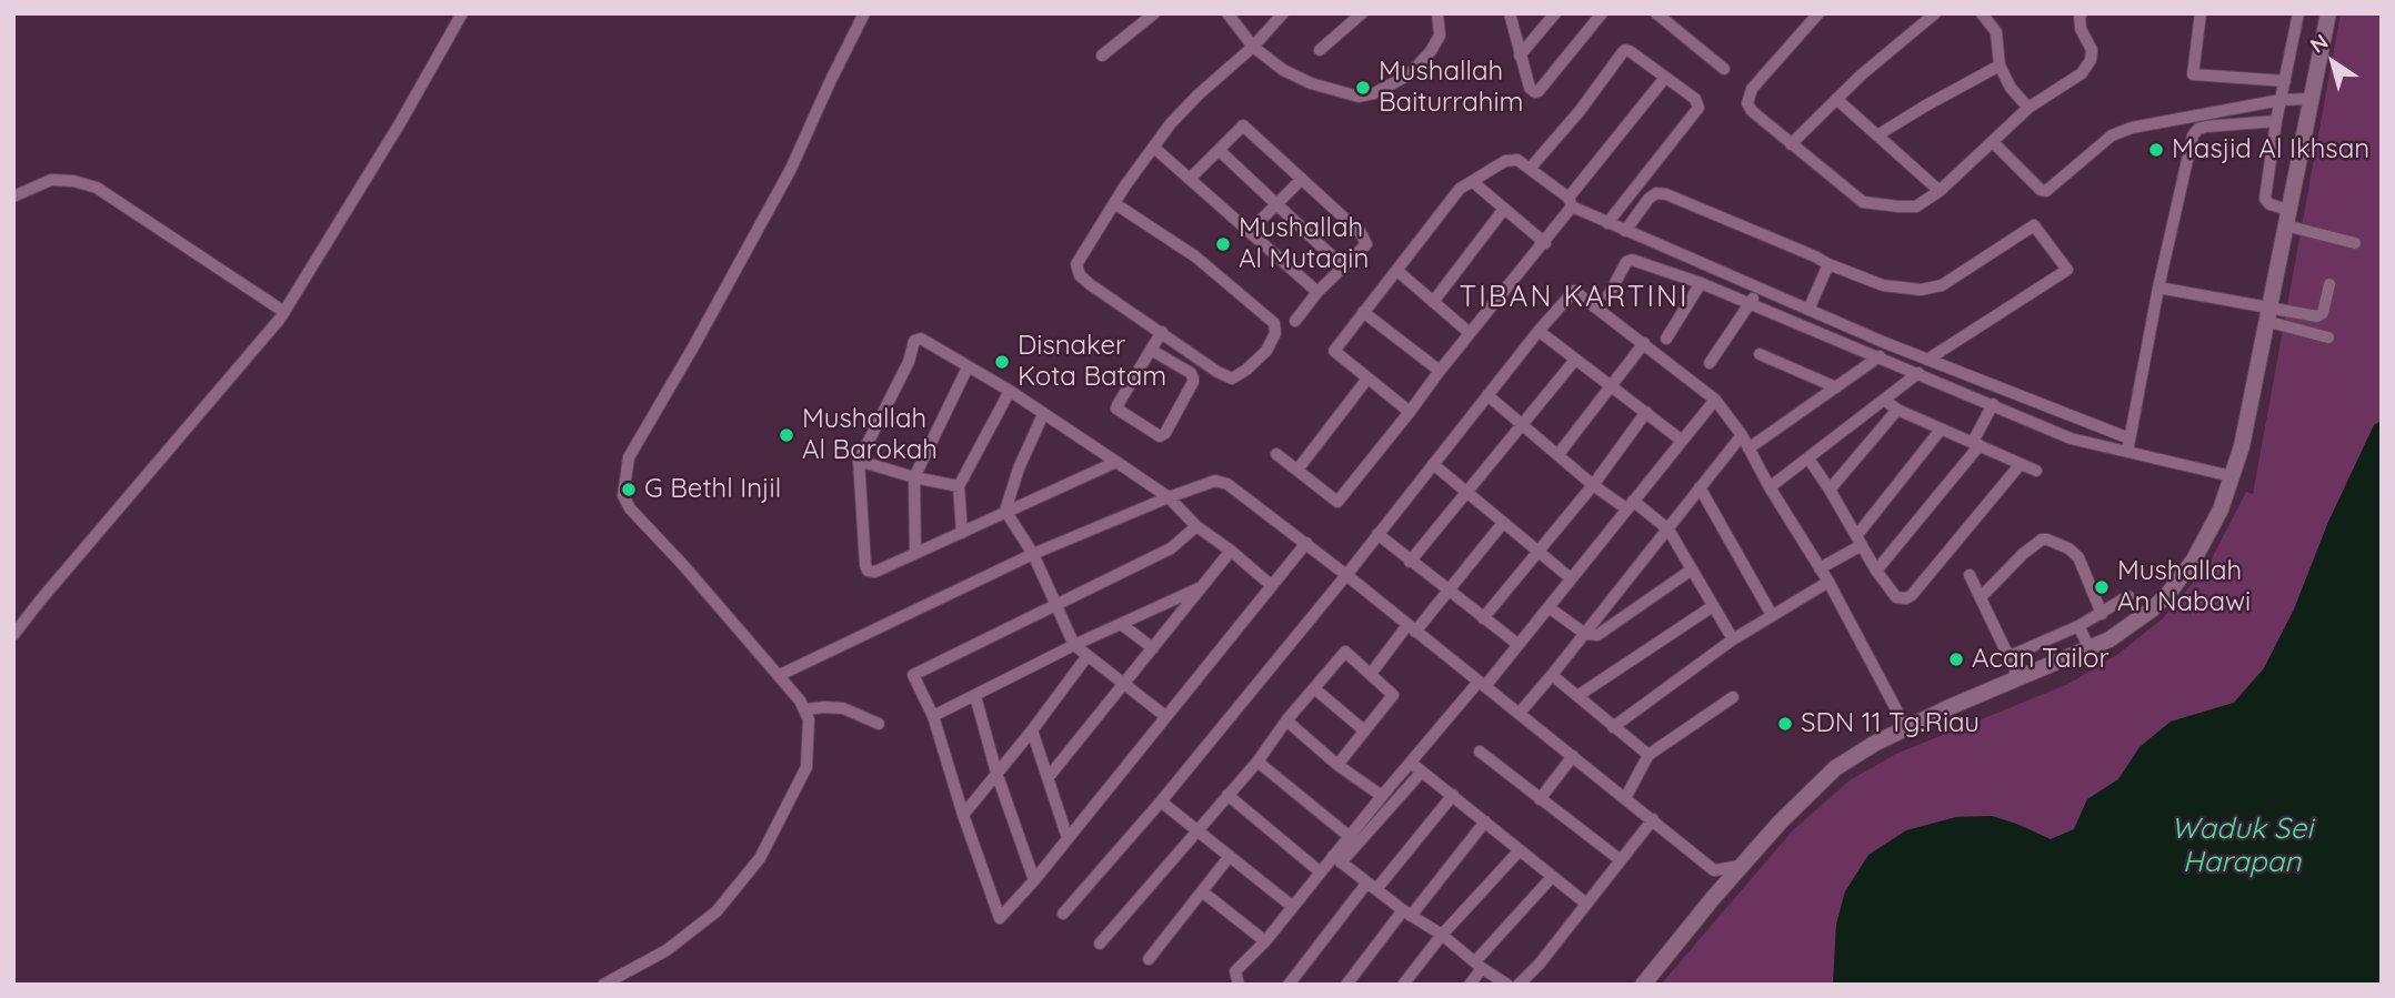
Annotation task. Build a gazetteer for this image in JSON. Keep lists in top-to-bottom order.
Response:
{
  "districts": ["TIBAN KARTINI"],
  "water": ["Waduk Sei Harapan"],
  "places": [
    "Mushallah Baiturrahim",
    "Masjid Al Ikhsan",
    "Mushallah Al Mutaqin",
    "Disnaker Kota Batam",
    "Mushallah Al Barokah",
    "G Bethl Injil",
    "Mushallah An Nabawi",
    "Acan Tailor",
    "SDN 11 Tg.Riau"
  ],
  "north": "top left"
}
